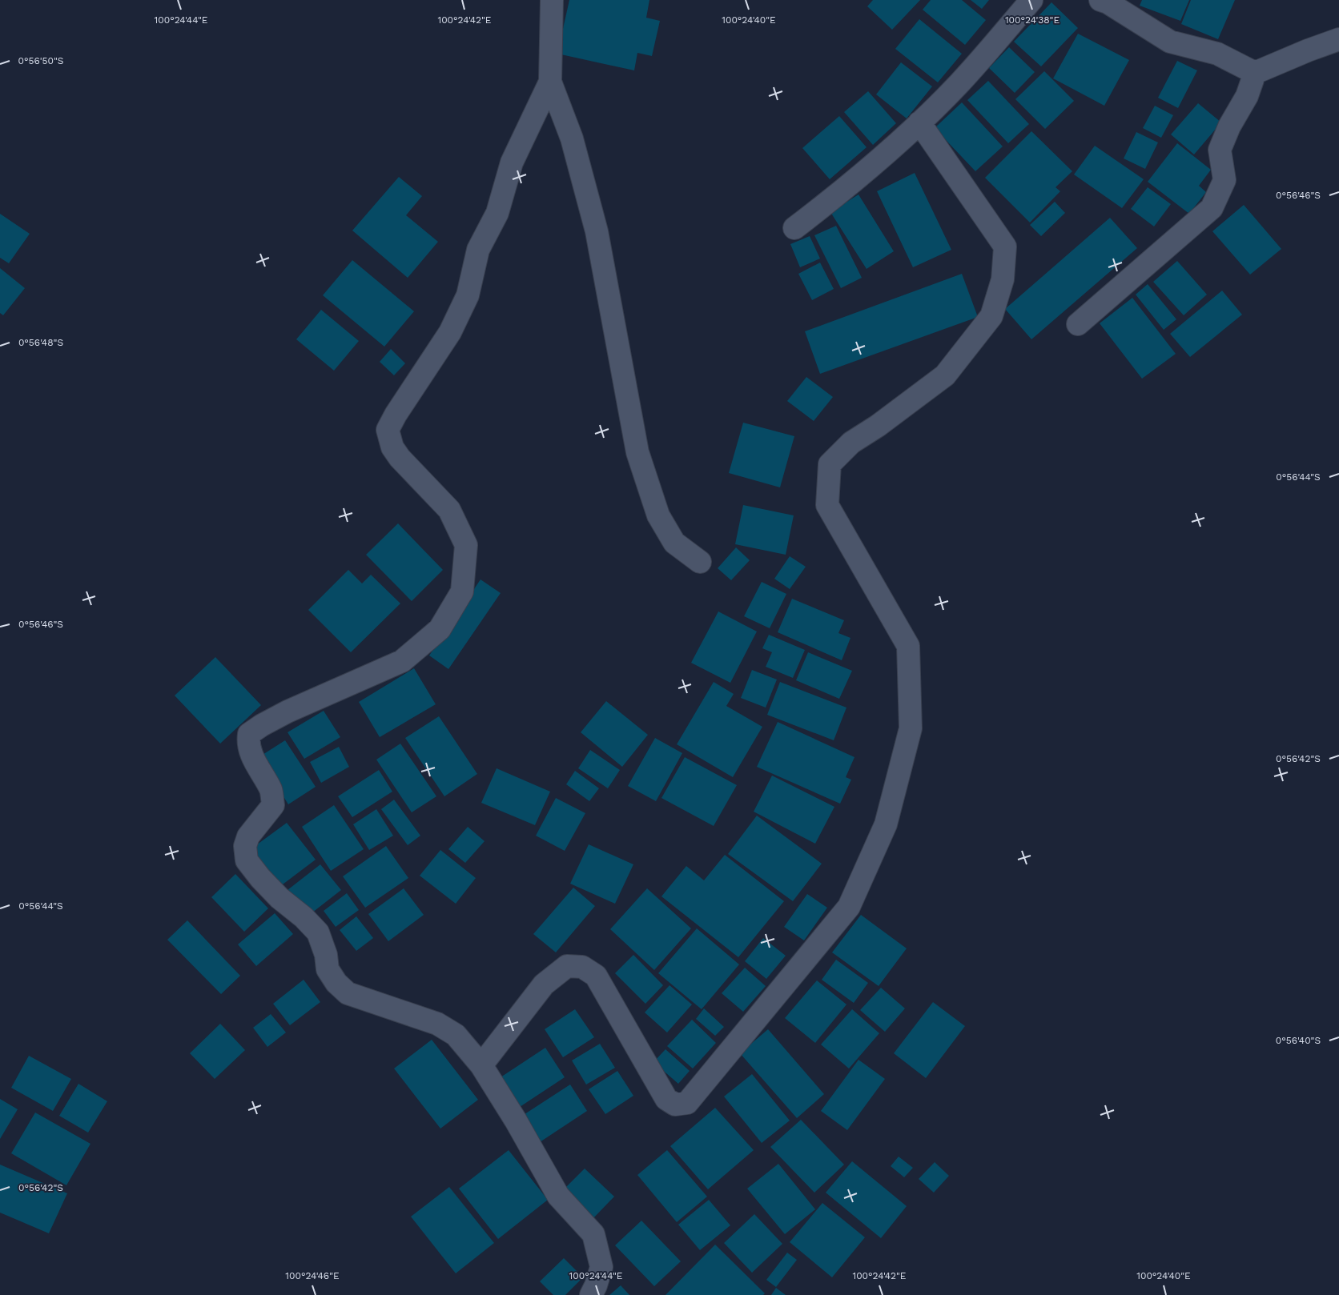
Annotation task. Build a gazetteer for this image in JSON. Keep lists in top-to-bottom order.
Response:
{
  "coordinates": [
    "100°24'44\"E",
    "100°24'42\"E",
    "100°24'40\"E",
    "100°24'38\"E",
    "0°56'50\"S",
    "0°56'46\"S",
    "0°56'48\"S",
    "0°56'44\"S",
    "0°56'42\"S",
    "0°56'40\"S",
    "100°24'46\"E"
  ]
}
